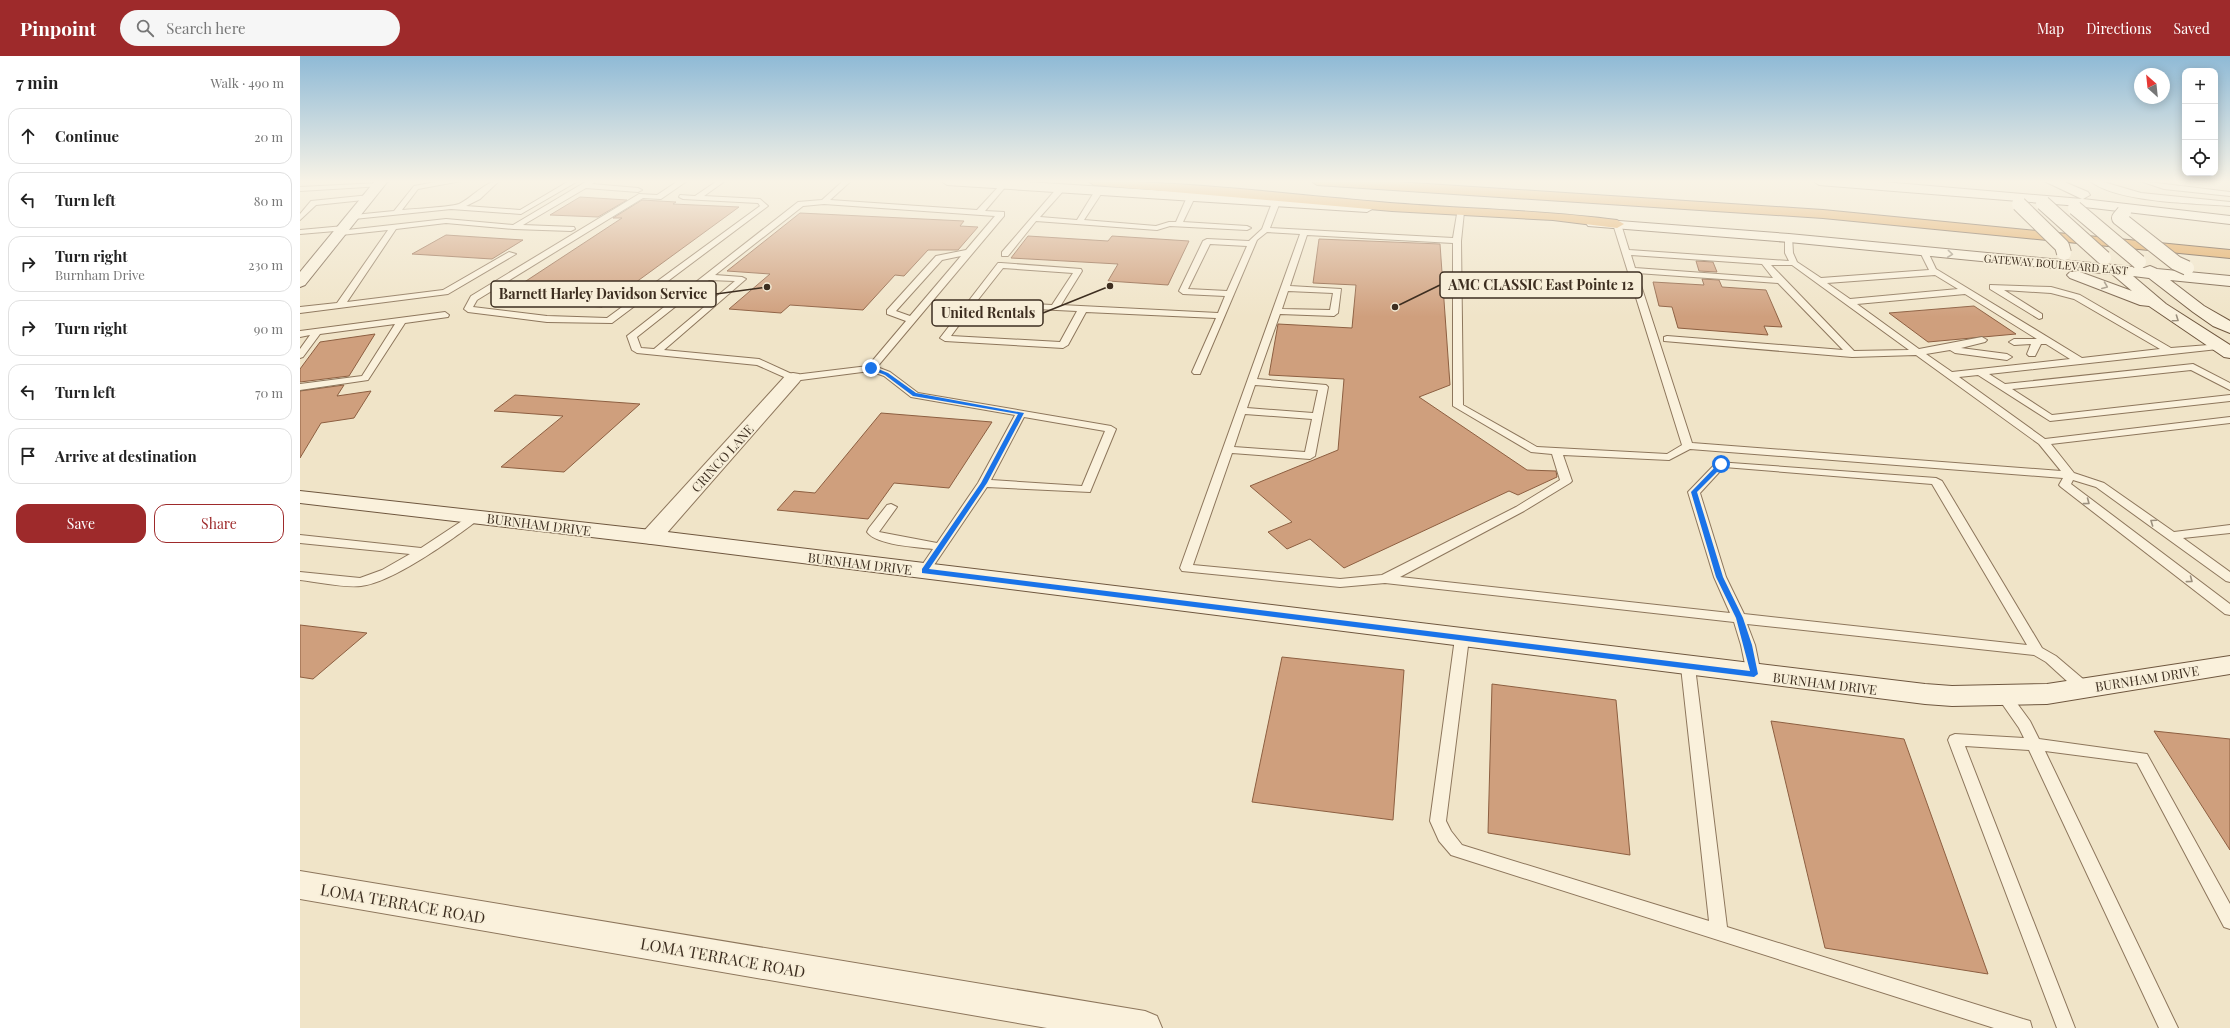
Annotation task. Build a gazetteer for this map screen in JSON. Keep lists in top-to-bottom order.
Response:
{
  "streets": {
    "main road": [
      "GATEWAY BOULEVARD EAST",
      "CRINCO LANE",
      "BURNHAM DRIVE",
      "LOMA TERRACE ROAD"
    ]
  },
  "crossings": [
    ["CRINCO LANE", "BURNHAM DRIVE"]
  ],
  "places": ["United Rentals", "Barnett Harley Davidson Service", "AMC CLASSIC East Pointe 12"],
  "north": "top left",
  "page": {
    "header": "Pinpoint",
    "search": "Search here",
    "nav": ["Map", "Directions", "Saved"],
    "heading": ["7 min", "Walk · 490 m"],
    "map_buttons": ["+", "−"],
    "list": [
      ["Continue", "20 m"],
      ["Turn left", "80 m"],
      ["Turn right", "Burnham Drive", "230 m"],
      ["Turn right", "90 m"],
      ["Turn left", "70 m"],
      "Arrive at destination"
    ],
    "buttons": ["Save", "Share"]
  }
}
